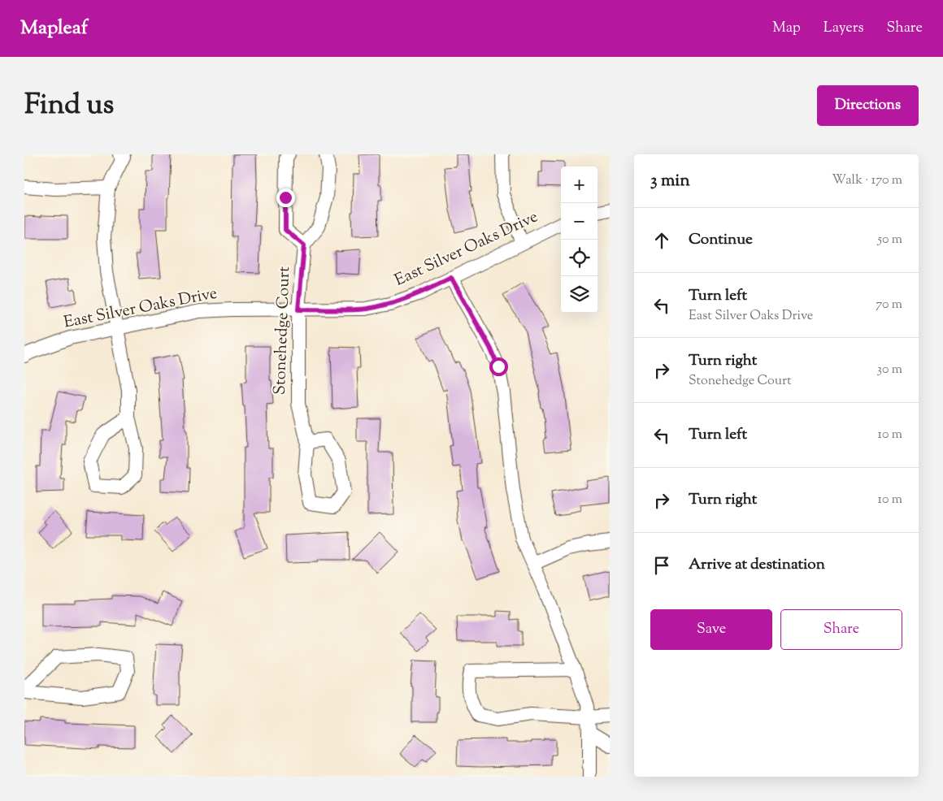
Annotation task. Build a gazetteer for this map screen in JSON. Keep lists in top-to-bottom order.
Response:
{
  "streets": {
    "street": ["East Silver Oaks Drive", "Stonehedge Court"]
  },
  "crossings": [
    ["East Silver Oaks Drive", "Stonehedge Court"]
  ],
  "page": {
    "header": "Mapleaf",
    "nav": ["Map", "Layers", "Share"],
    "title": "Find us",
    "buttons": [
      "Directions",
      ["Save", "Share"]
    ],
    "heading": ["3 min", "Walk · 170 m"],
    "map_buttons": ["+", "−"],
    "list": [
      ["Continue", "50 m"],
      ["Turn left", "East Silver Oaks Drive", "70 m"],
      ["Turn right", "Stonehedge Court", "30 m"],
      ["Turn left", "10 m"],
      ["Turn right", "10 m"],
      "Arrive at destination"
    ]
  }
}
